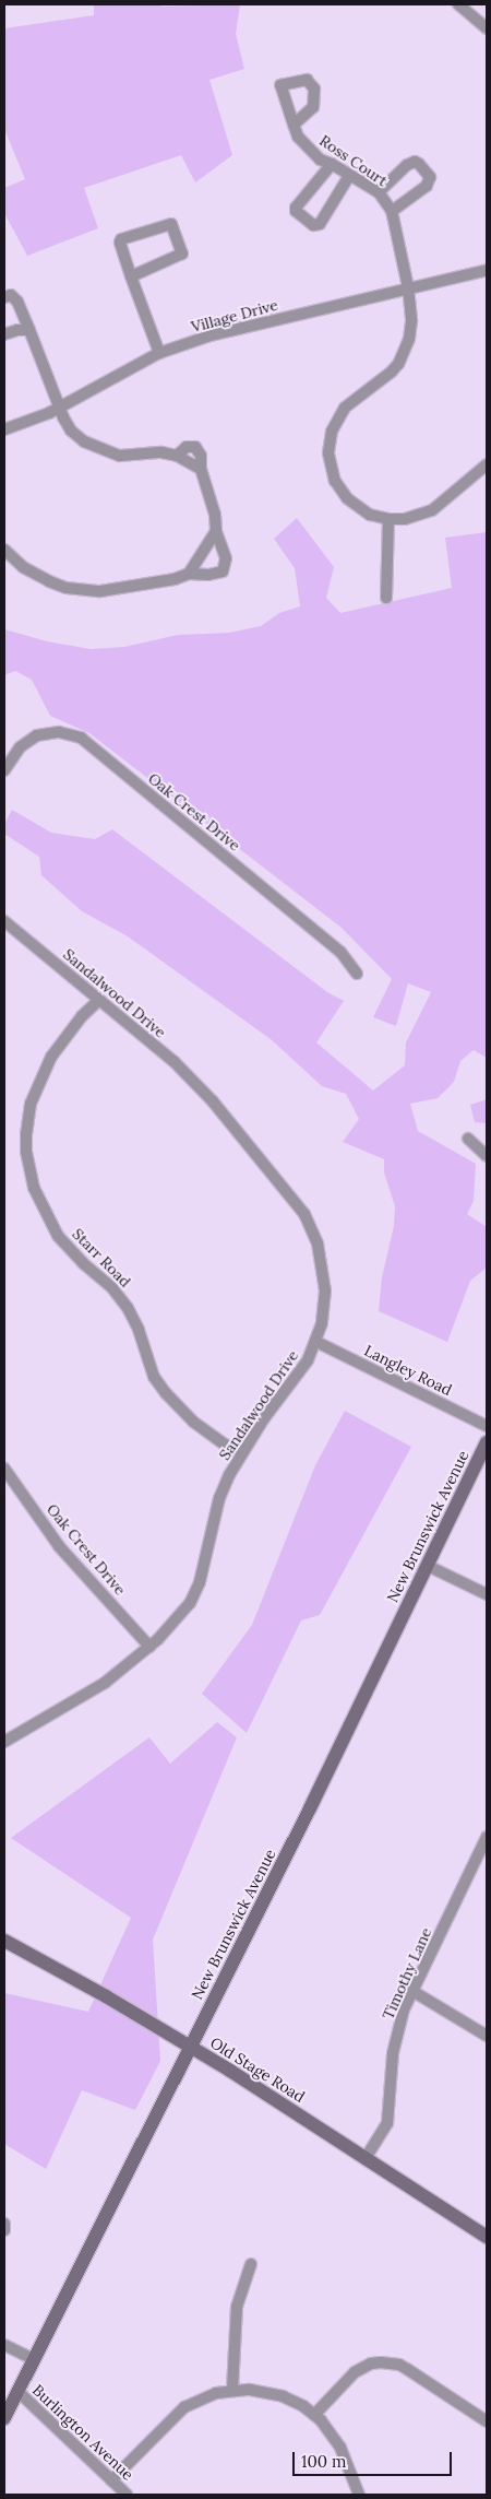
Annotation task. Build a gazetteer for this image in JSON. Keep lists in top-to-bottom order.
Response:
{
  "streets": {
    "street": [
      "Ross Court",
      "Village Drive",
      "Oak Crest Drive",
      "Sandalwood Drive",
      "Starr Road",
      "Langley Road",
      "New Brunswick Avenue",
      "Timothy Lane",
      "Old Stage Road",
      "Burlington Avenue"
    ]
  },
  "crossings": [
    ["Ross Court", "Village Drive"],
    ["Oak Crest Drive", "Sandalwood Drive"],
    ["Sandalwood Drive", "Starr Road"],
    ["Sandalwood Drive", "Langley Road"],
    ["New Brunswick Avenue", "Old Stage Road"],
    ["New Brunswick Avenue", "Burlington Avenue"],
    ["Timothy Lane", "Old Stage Road"]
  ],
  "scale_bar": "100 m"
}
